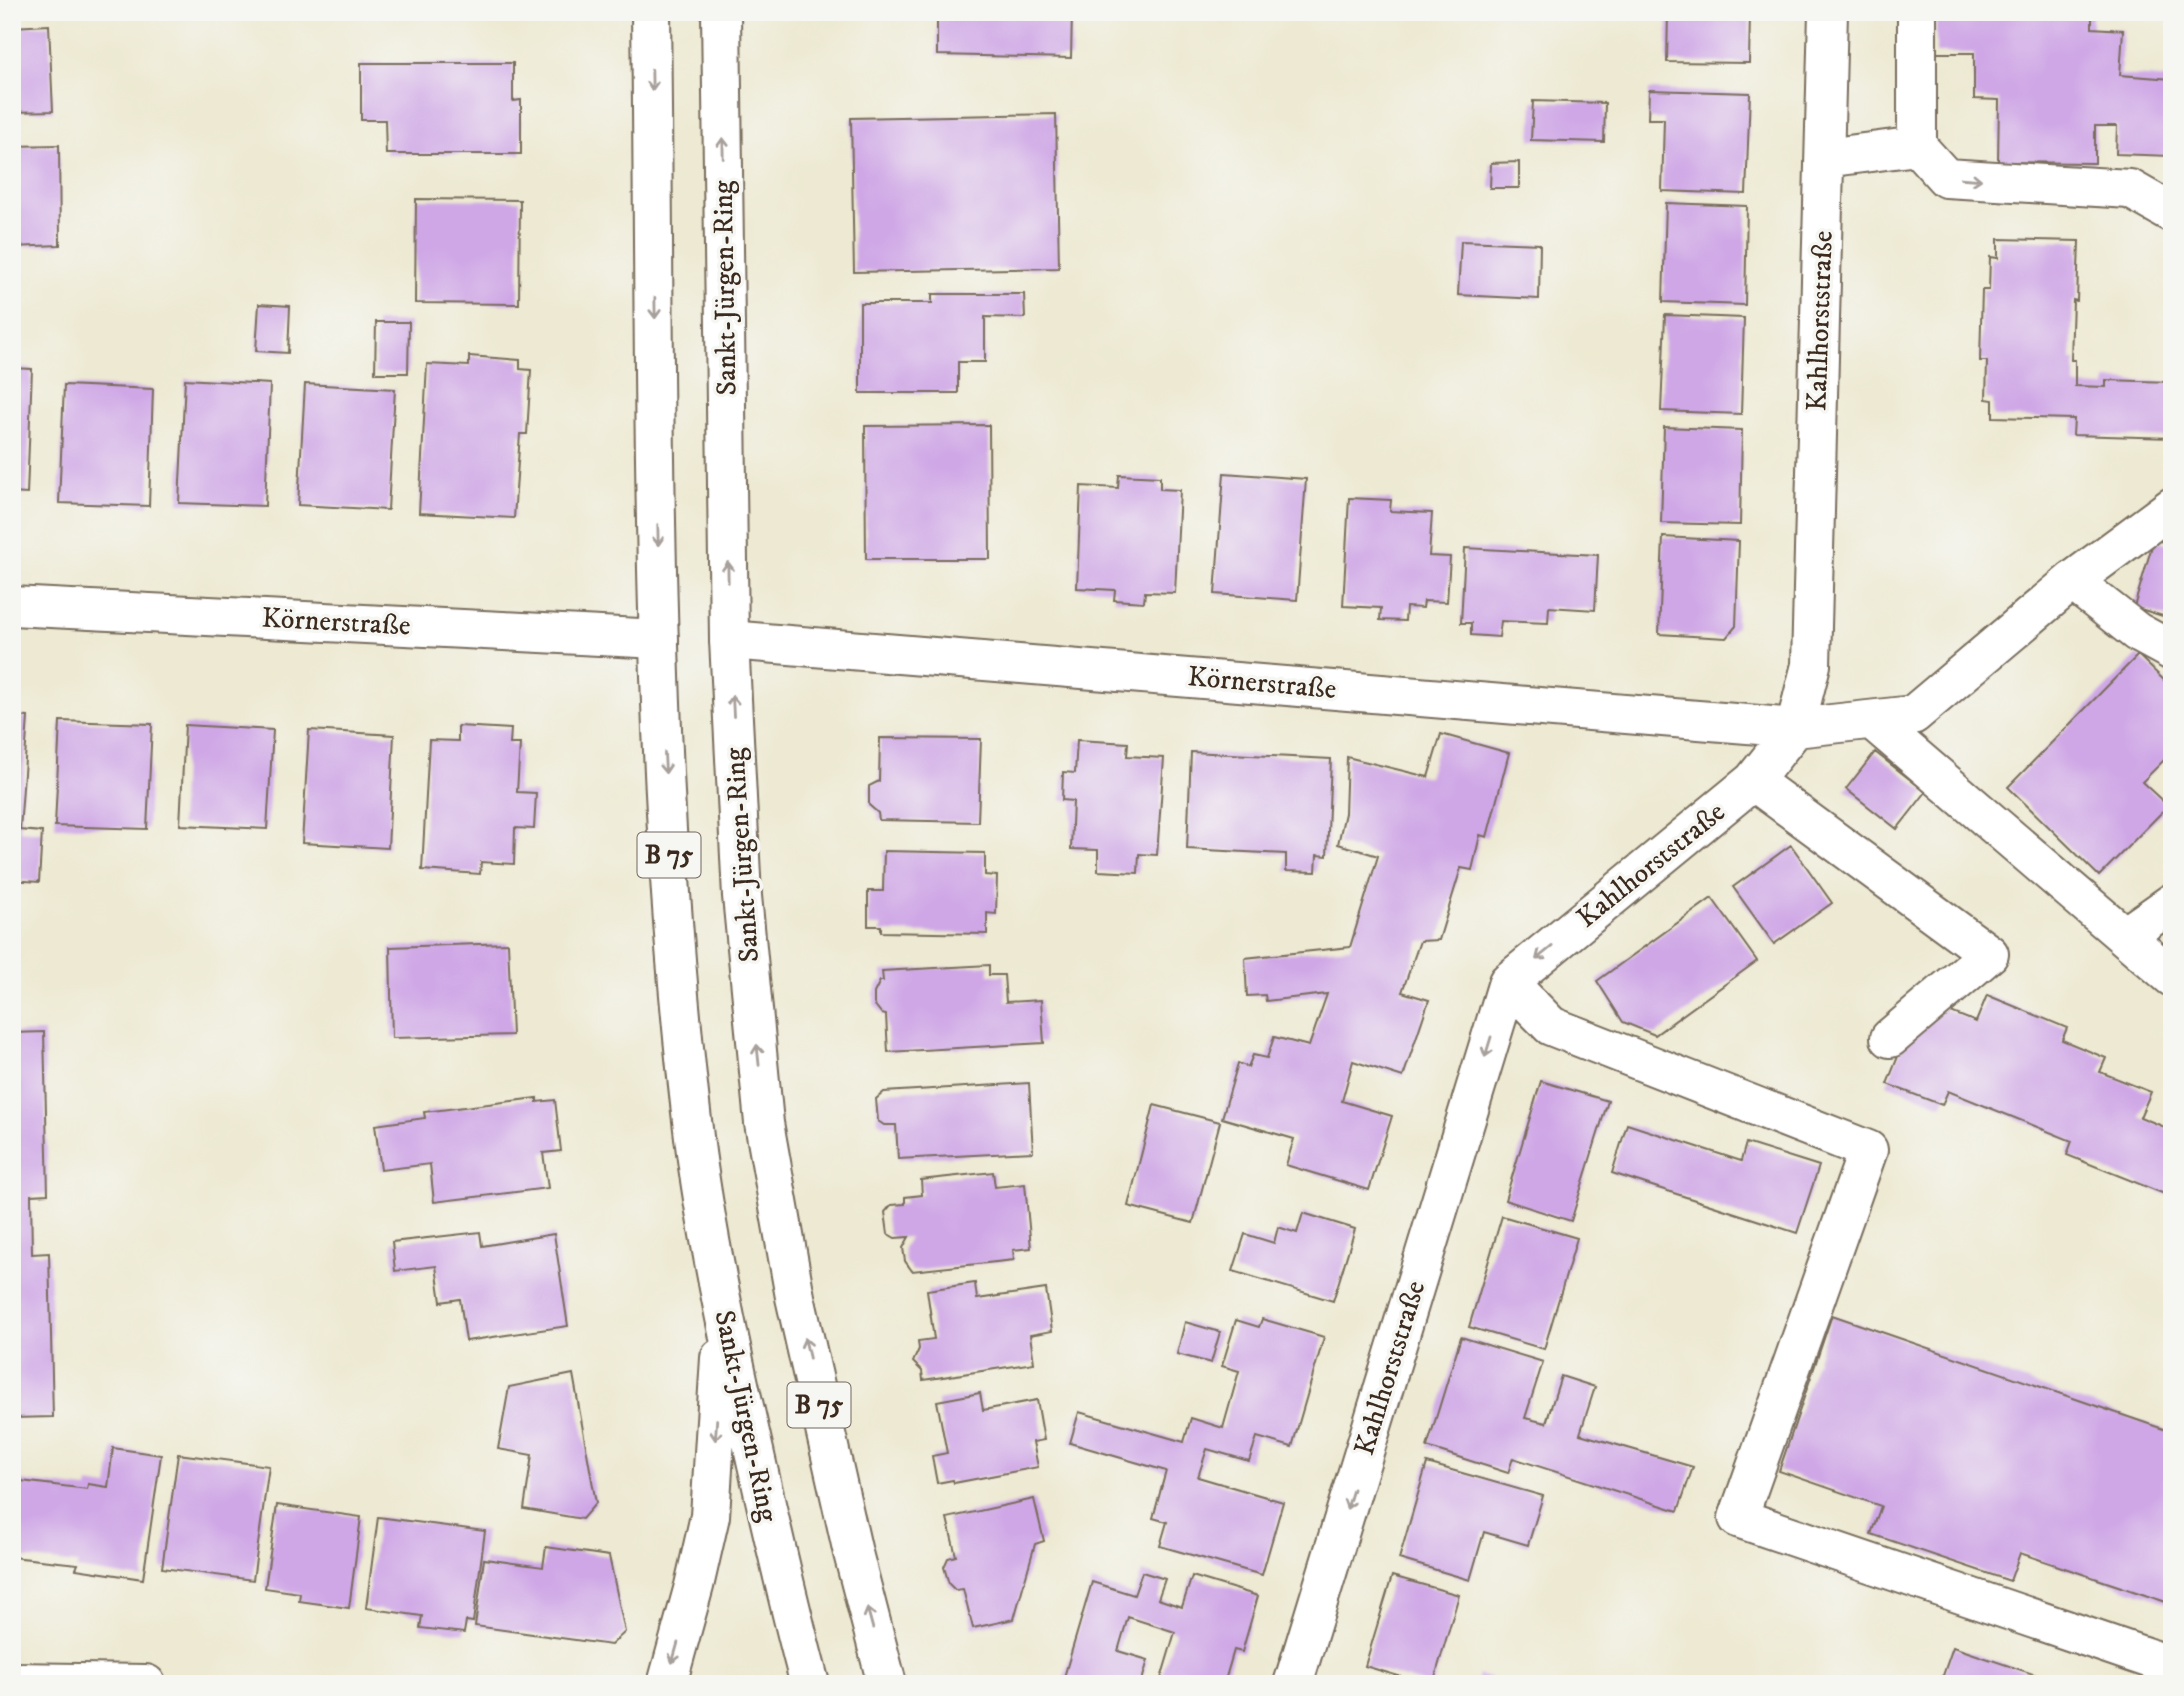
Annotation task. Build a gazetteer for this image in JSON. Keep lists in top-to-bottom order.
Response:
{
  "streets": {
    "main road": [
      "Sankt-Jürgen-Ring",
      "Kahlhorststraße",
      "Körnerstraße",
      "B 75"
    ]
  },
  "crossings": [
    ["Sankt-Jürgen-Ring", "Körnerstraße"],
    ["Kahlhorststraße", "Körnerstraße"]
  ],
  "one_way": ["Kahlhorststraße"]
}
